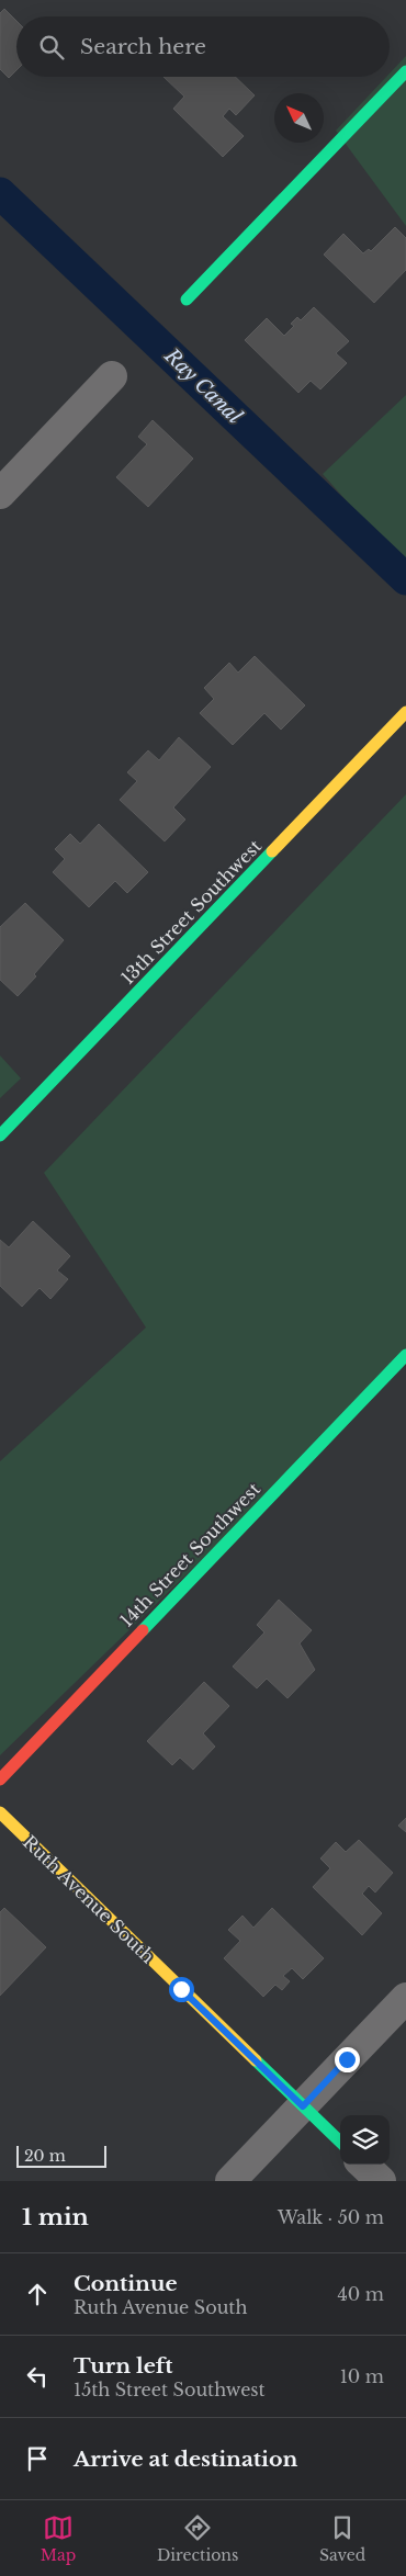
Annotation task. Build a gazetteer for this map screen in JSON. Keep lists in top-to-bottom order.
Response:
{
  "streets": {
    "street": ["13th Street Southwest", "14th Street Southwest", "Ruth Avenue South"]
  },
  "water": ["Ray Canal"],
  "scale_bar": "20 m",
  "north": "top left",
  "page": {
    "search": "Search here",
    "scale": "20 m",
    "heading": ["1 min", "Walk · 50 m"],
    "list": [
      ["Continue", "Ruth Avenue South", "40 m"],
      ["Turn left", "15th Street Southwest", "10 m"],
      "Arrive at destination"
    ],
    "nav": ["Map", "Directions", "Saved"]
  }
}
